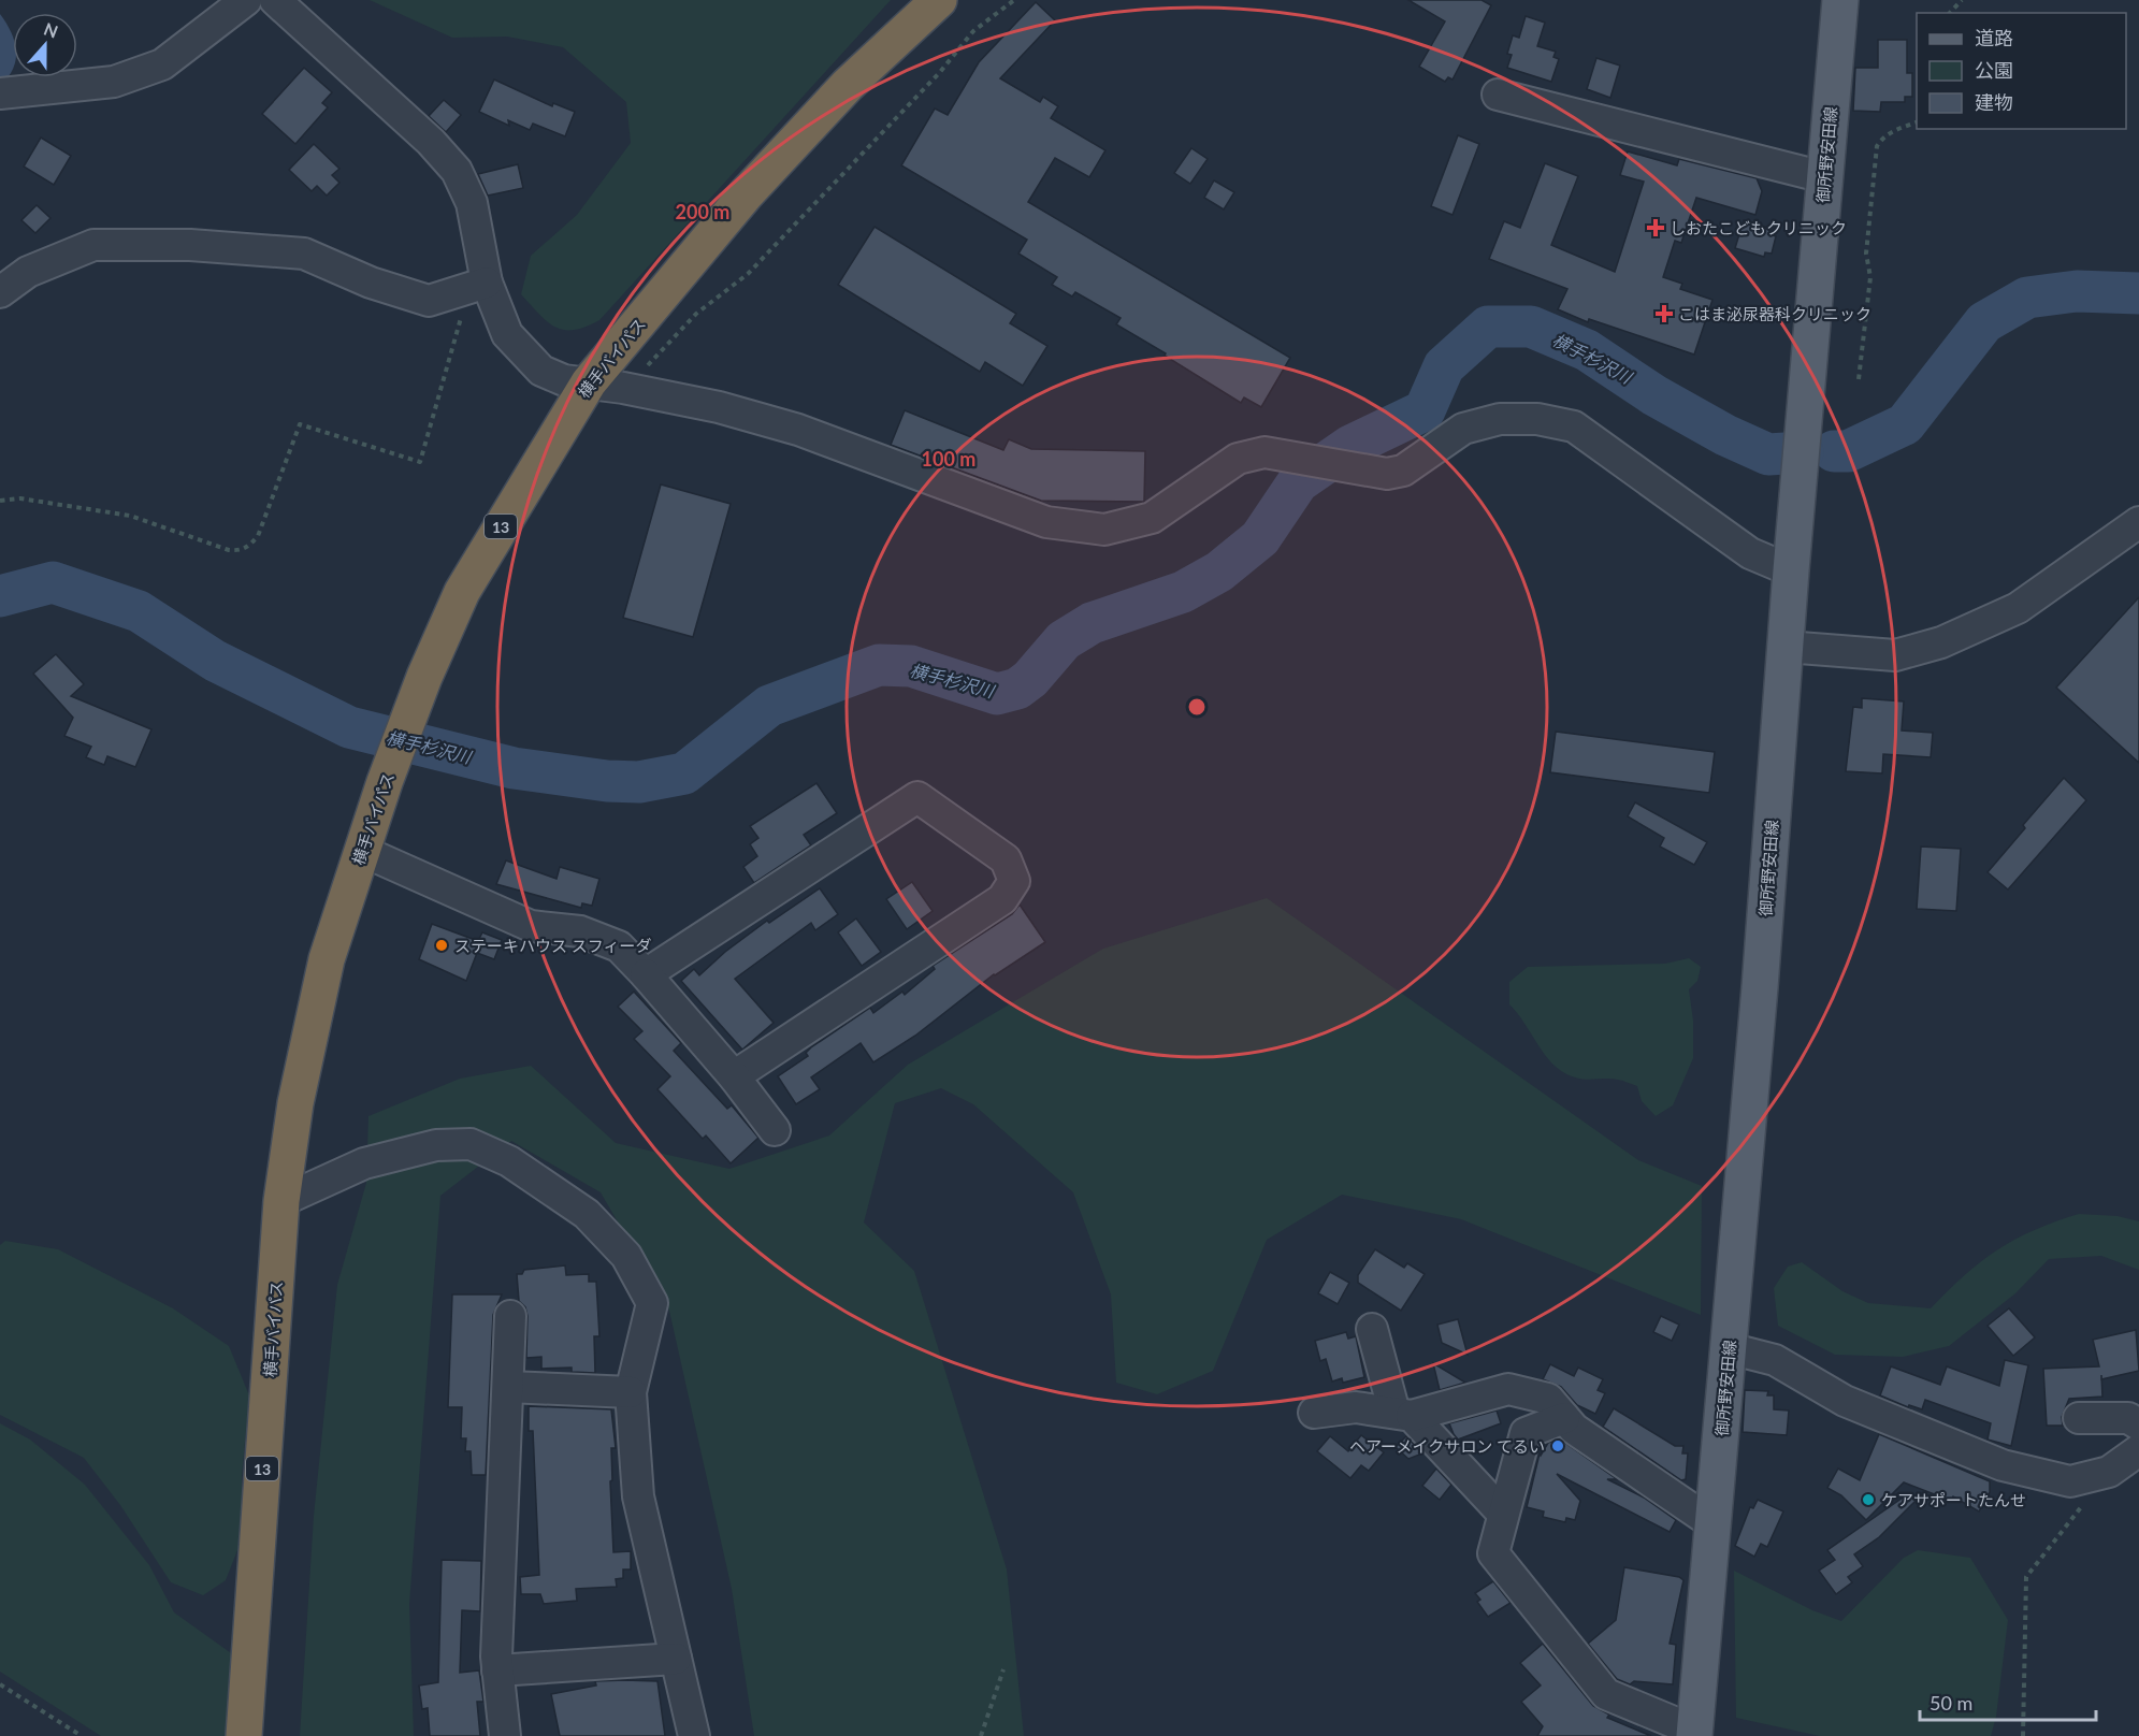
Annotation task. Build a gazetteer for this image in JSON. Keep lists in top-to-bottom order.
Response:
{
  "streets": {
    "highway": ["横手バイパス", "13"],
    "main road": ["御所野安田線"]
  },
  "water": ["横手杉沢川"],
  "places": {
    "health": ["しおたこどもクリニック", "こはま泌尿器科クリニック"],
    "other": ["ステーキハウス スフィーダ", "ヘアーメイクサロン てるい", "ケアサポートたんせ"]
  },
  "legend": ["道路", "公園", "建物"],
  "scale_bar": "50 m",
  "north": "top",
  "rings": ["200 m", "100 m"]
}
